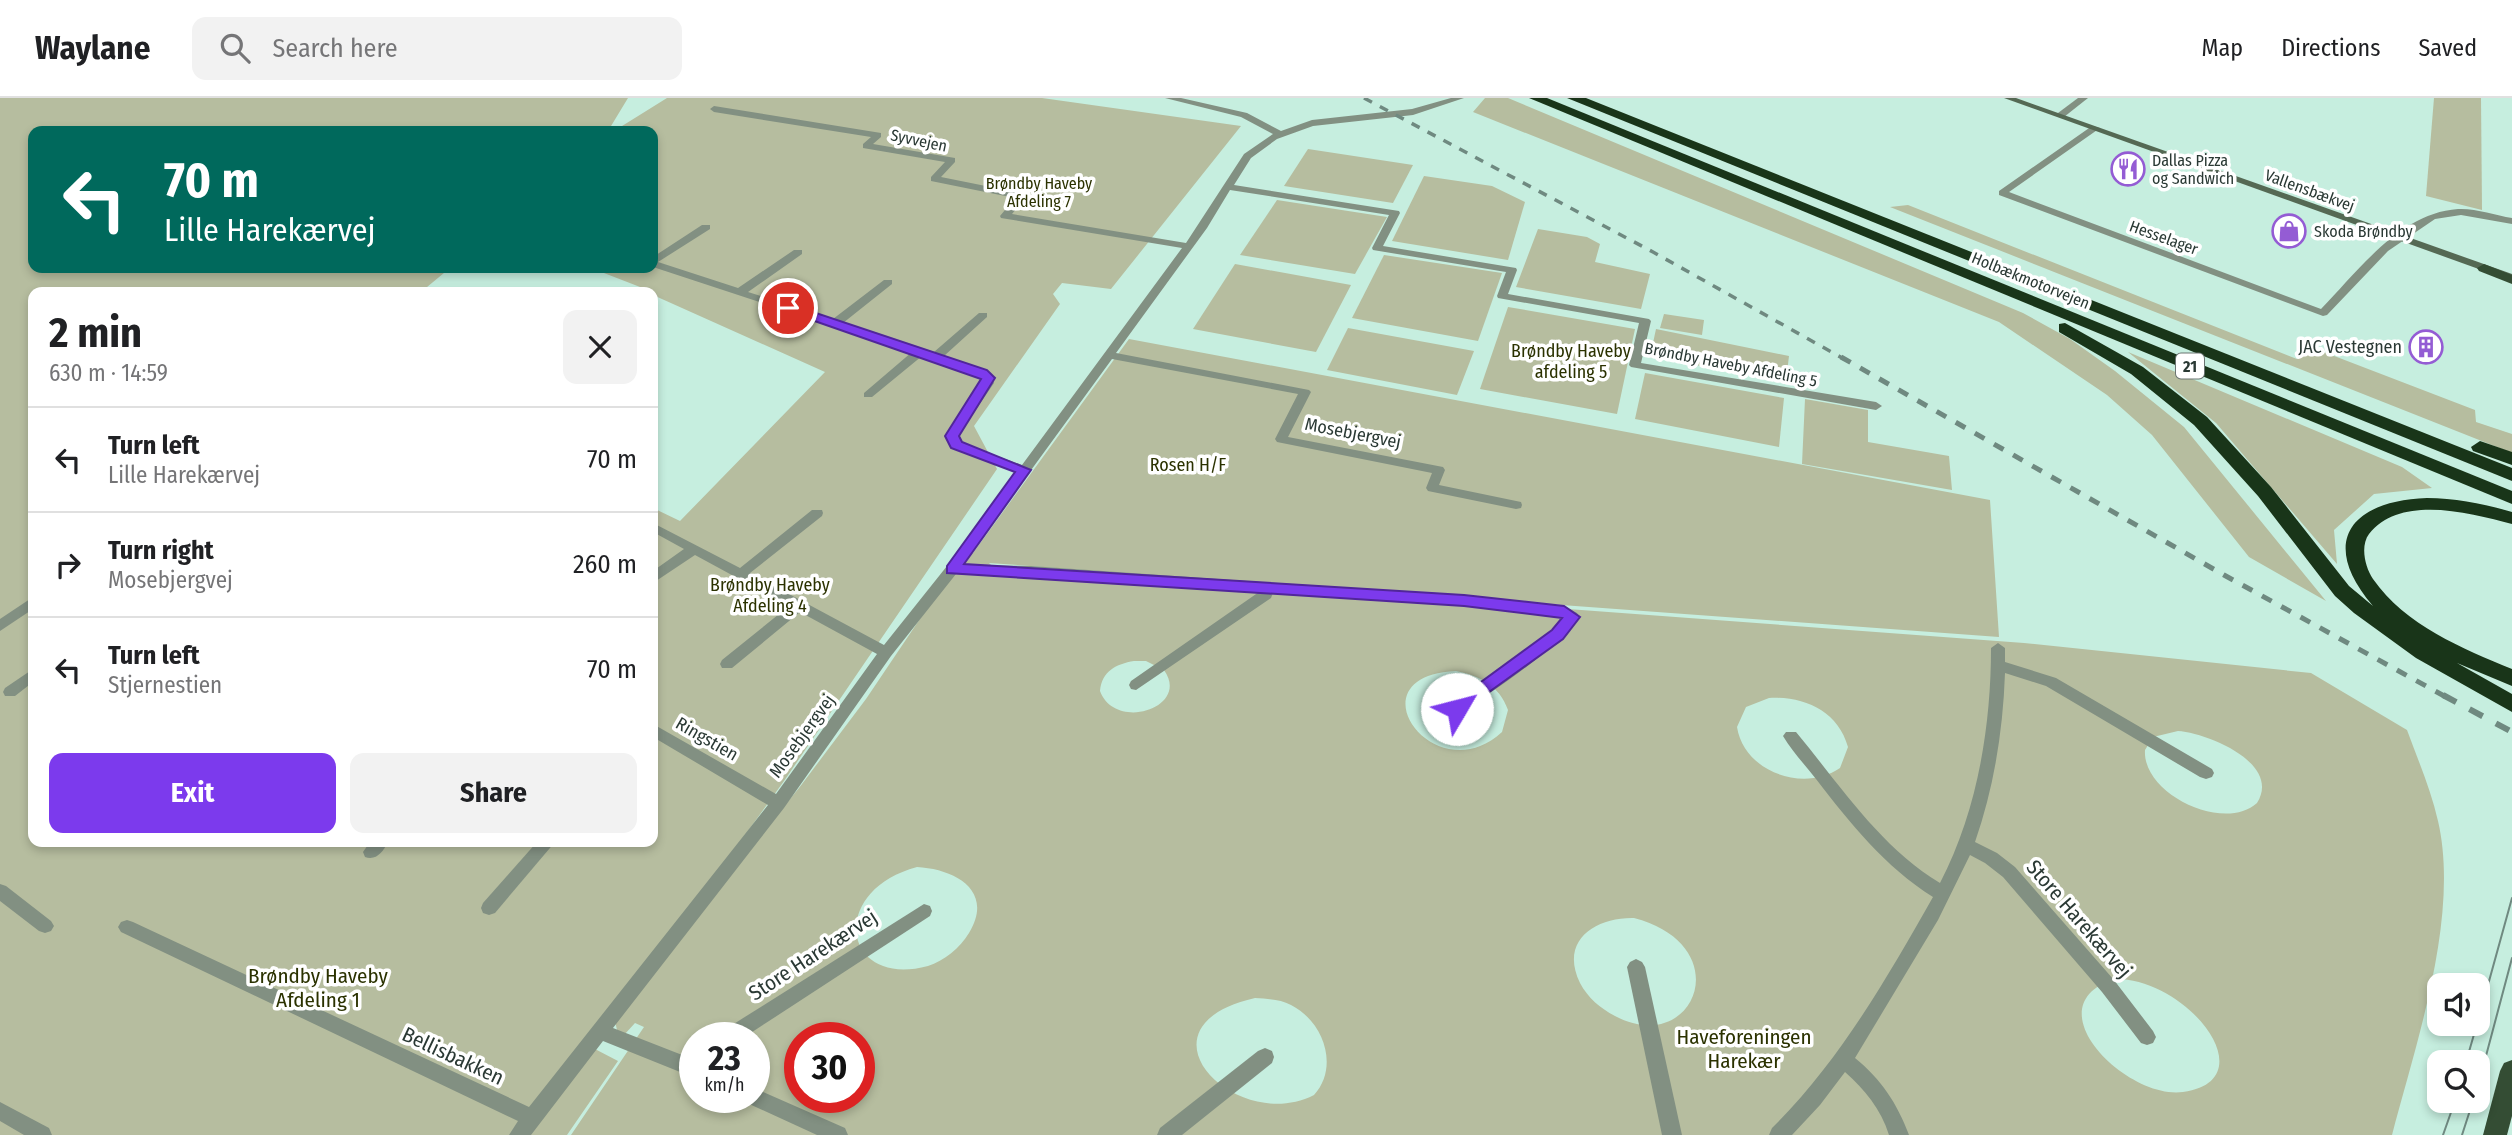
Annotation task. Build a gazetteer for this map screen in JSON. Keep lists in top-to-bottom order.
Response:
{
  "streets": {
    "highway": ["Holbækmotorvejen", "21"],
    "street": [
      "Syvvejen",
      "Vallensbækvej",
      "Hesselager",
      "Brøndby Haveby Afdeling 5",
      "Mosebjergvej",
      "Ringstien",
      "Store Harekærvej",
      "Bellisbakken"
    ]
  },
  "crossings": [
    ["Syvvejen", "Mosebjergvej"],
    ["Vallensbækvej", "Hesselager"],
    ["Brøndby Haveby Afdeling 5", "Mosebjergvej"],
    ["Mosebjergvej", "Ringstien"],
    ["Mosebjergvej", "Bellisbakken"]
  ],
  "parks": [
    "Brøndby Haveby Afdeling 7",
    "Brøndby Haveby afdeling 5",
    "Rosen H/F",
    "Brøndby Haveby Afdeling 4",
    "Brøndby Haveby Afdeling 1",
    "Haveforeningen Harekær"
  ],
  "places": {
    "restaurant": ["Dallas Pizza og Sandwich"],
    "shop": ["Skoda Brøndby"],
    "building": ["JAC Vestegnen"]
  },
  "page": {
    "header": "Waylane",
    "search": "Search here",
    "nav": ["Map", "Directions", "Saved"],
    "turn": ["70 m", "Lille Harekærvej"],
    "heading": ["2 min", "630 m · 14:59"],
    "list": [
      {
        "name": "Turn left",
        "note": "Lille Harekærvej",
        "value": "70 m"
      },
      {
        "name": "Turn right",
        "note": "Mosebjergvej",
        "value": "260 m"
      },
      {
        "name": "Turn left",
        "note": "Stjernestien",
        "value": "70 m"
      }
    ],
    "buttons": ["Exit", "Share"],
    "speed": "23 km/h",
    "limit": "30"
  }
}
